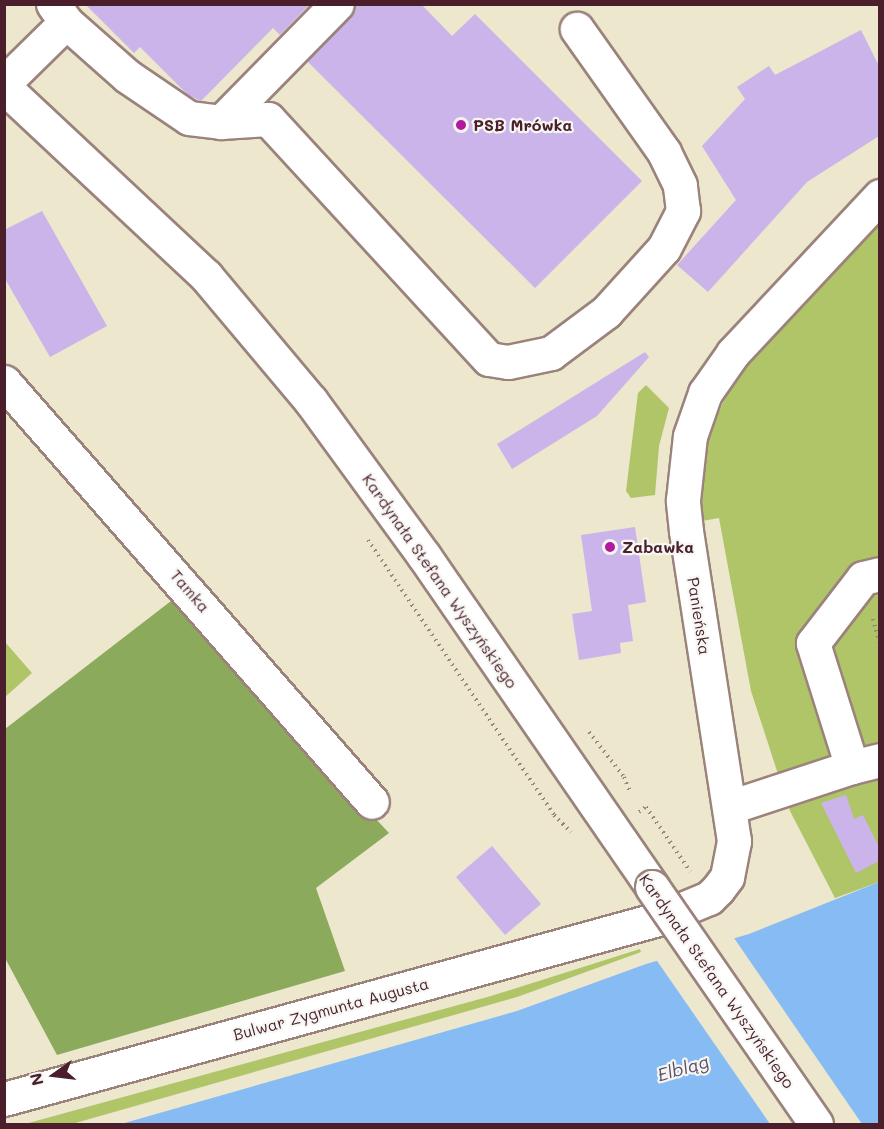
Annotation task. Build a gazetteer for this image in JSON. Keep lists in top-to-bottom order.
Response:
{
  "streets": {
    "street": [
      "Kardynała Stefana Wyszyńskiego",
      "Tamka",
      "Panieńska",
      "Bulwar Zygmunta Augusta"
    ]
  },
  "crossings": [
    ["Panieńska", "Bulwar Zygmunta Augusta"]
  ],
  "water": ["Elbląg"],
  "places": ["PSB Mrówka", "Zabawka"],
  "north": "left"
}
